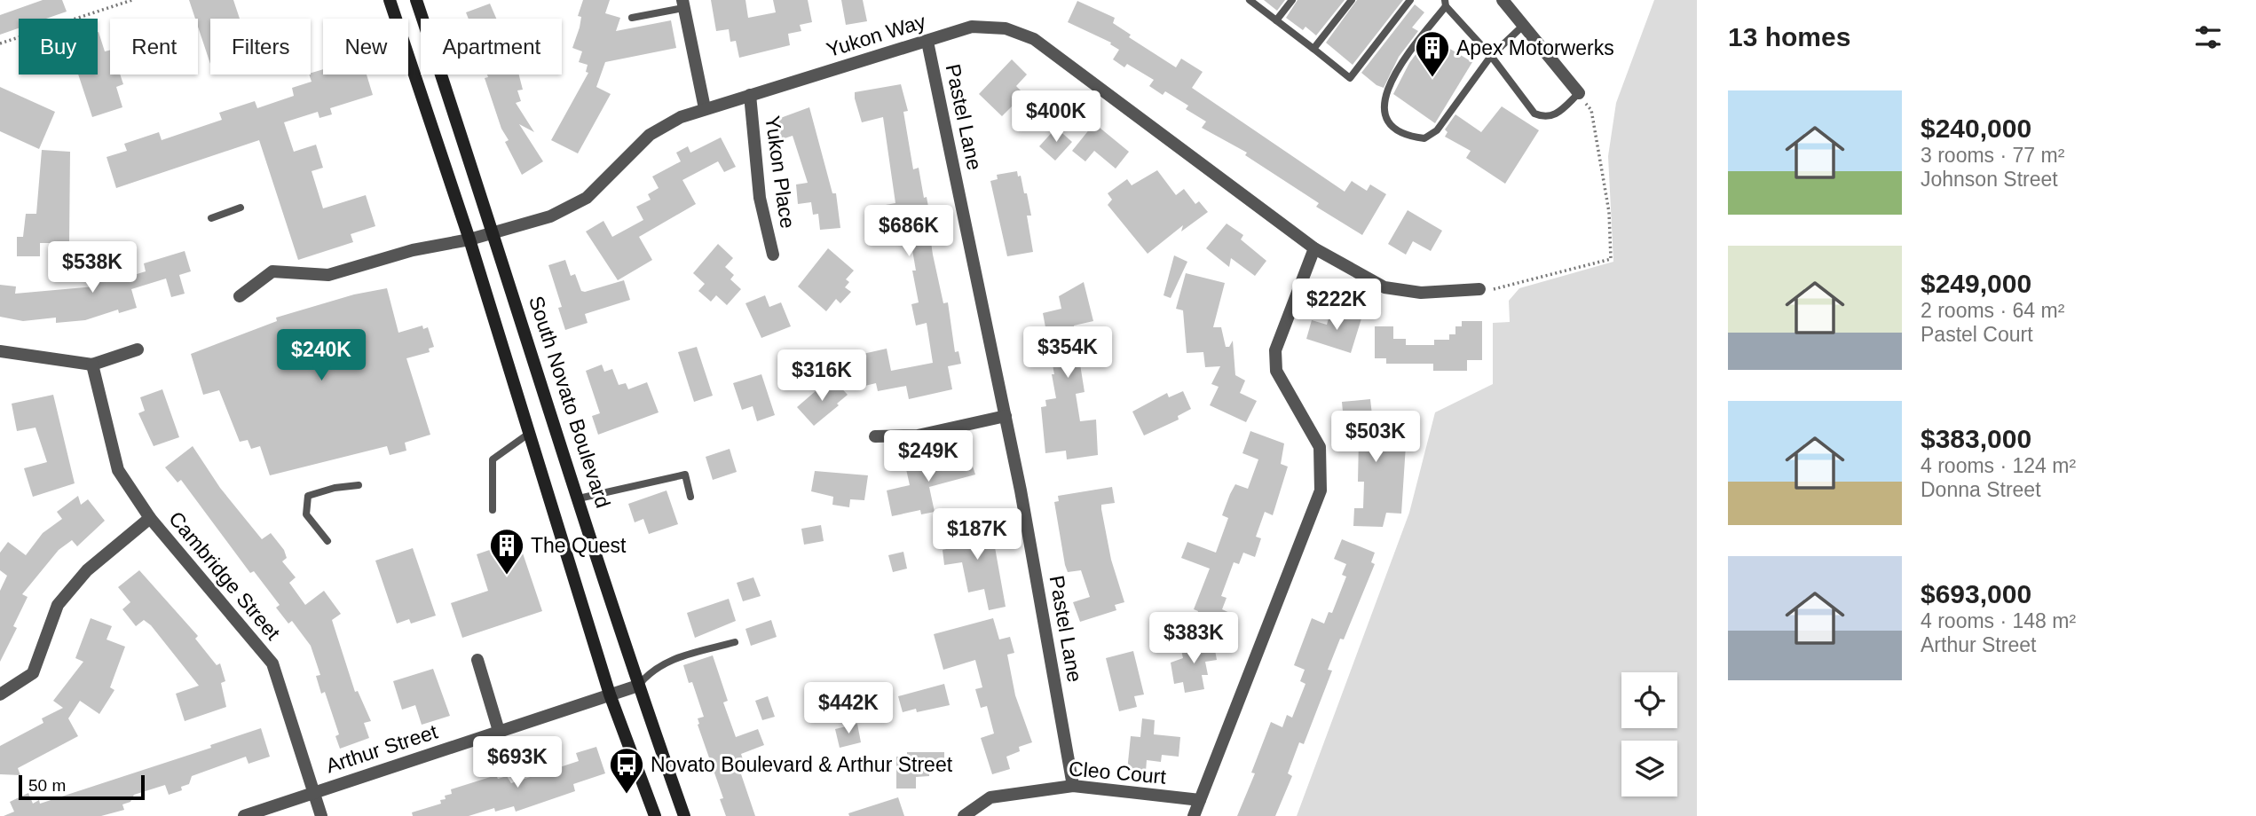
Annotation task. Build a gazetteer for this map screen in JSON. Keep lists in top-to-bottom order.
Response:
{
  "streets": {
    "main road": ["South Novato Boulevard"],
    "street": [
      "Yukon Way",
      "Pastel Lane",
      "Yukon Place",
      "Cambridge Street",
      "Arthur Street",
      "Cleo Court"
    ]
  },
  "crossings": [
    ["Yukon Way", "Pastel Lane"],
    ["Yukon Way", "Yukon Place"],
    ["Yukon Way", "South Novato Boulevard"],
    ["Pastel Lane", "Cleo Court"],
    ["South Novato Boulevard", "Arthur Street"],
    ["Cambridge Street", "Arthur Street"]
  ],
  "places": {
    "building": ["Apex Motorwerks", "The Quest"],
    "bus stop": ["Novato Boulevard & Arthur Street"]
  },
  "scale_bar": "50 m",
  "page": {
    "heading": "13 homes",
    "chip": [
      "Buy",
      "Rent",
      "Filters",
      "New",
      "Apartment"
    ],
    "list": [
      {
        "name": "$240,000",
        "note": "3 rooms · 77 m² · Johnson Street"
      },
      {
        "name": "$249,000",
        "note": "2 rooms · 64 m² · Pastel Court"
      },
      {
        "name": "$383,000",
        "note": "4 rooms · 124 m² · Donna Street"
      },
      {
        "name": "$693,000",
        "note": "4 rooms · 148 m² · Arthur Street"
      }
    ],
    "price": [
      "$400K",
      "$686K",
      "$538K",
      "$222K",
      "$354K",
      "$240K",
      "$316K",
      "$503K",
      "$249K",
      "$187K",
      "$383K",
      "$442K",
      "$693K"
    ],
    "scale": "50 m"
  }
}
